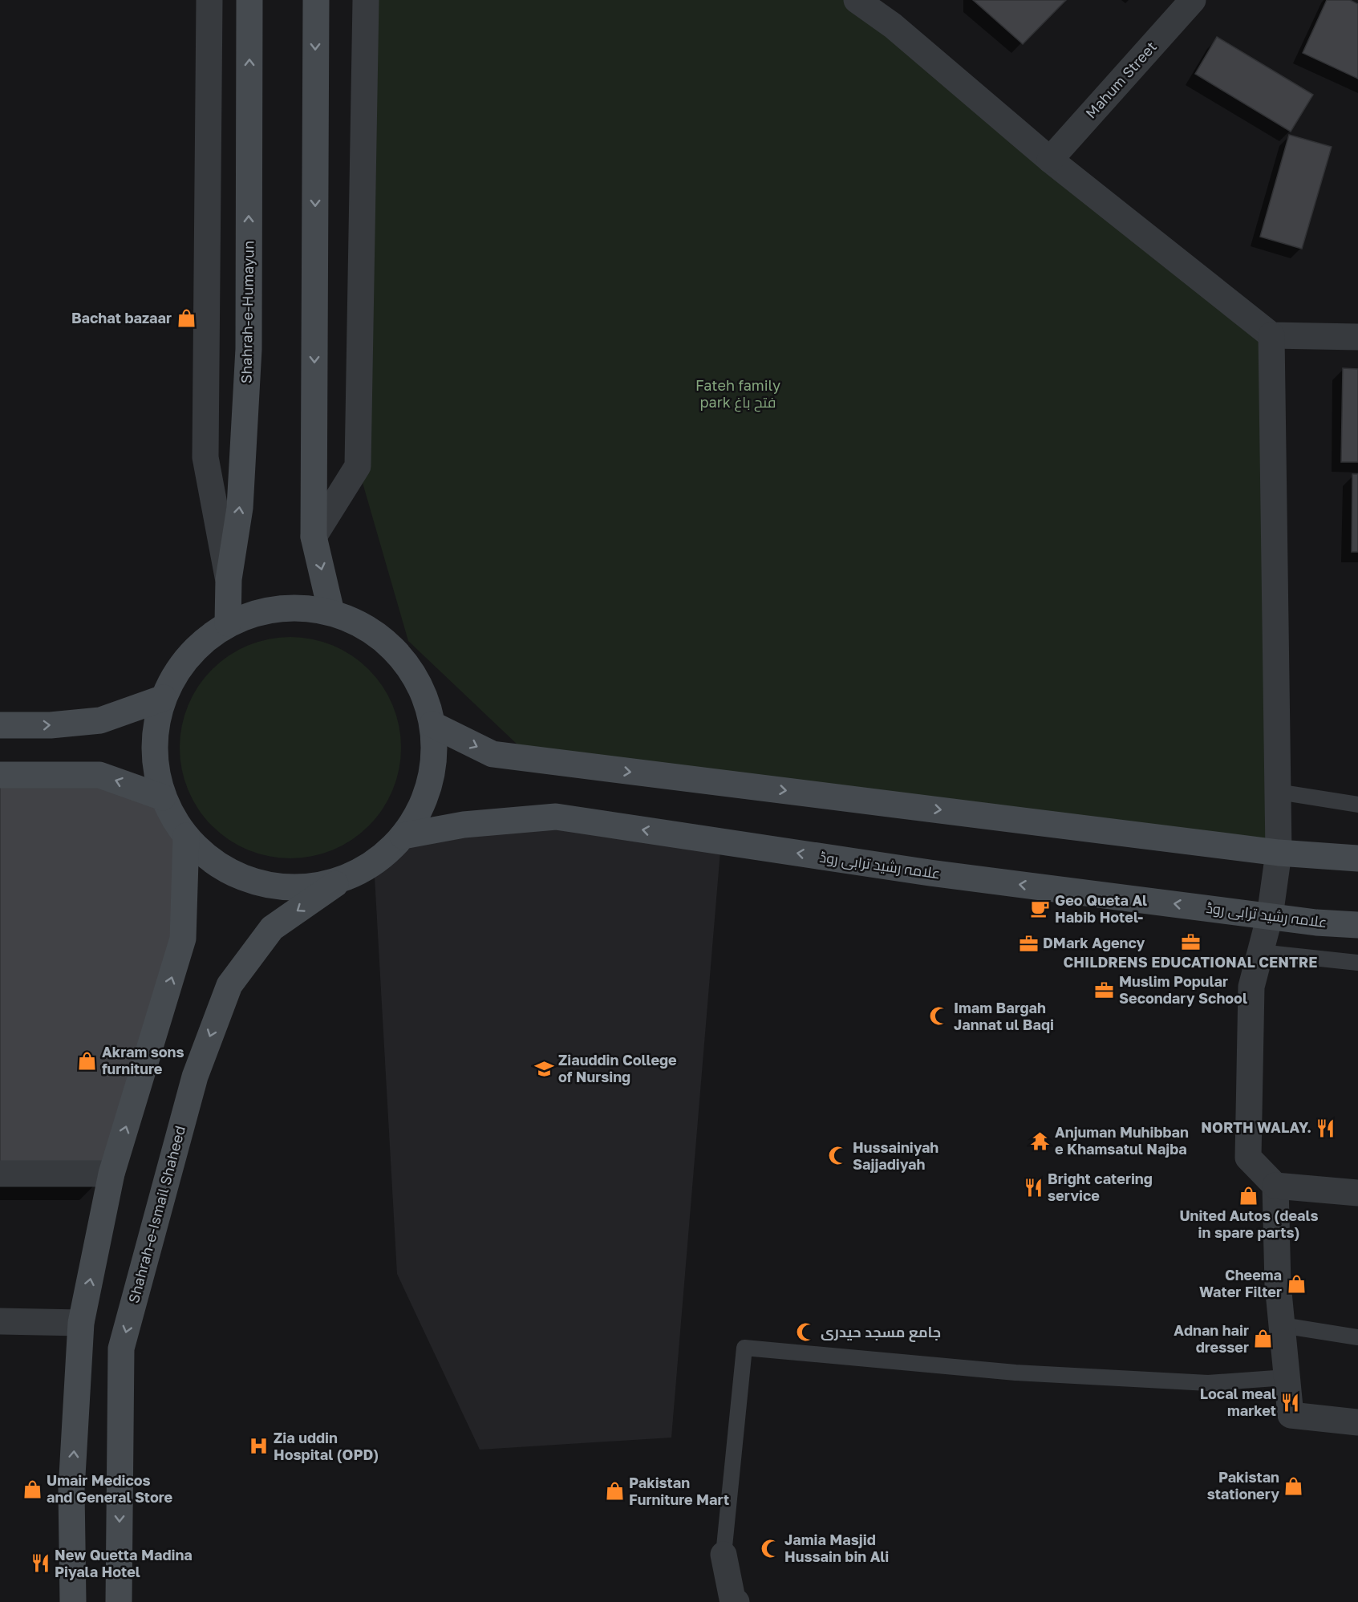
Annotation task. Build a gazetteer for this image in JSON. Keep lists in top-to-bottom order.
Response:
{
  "streets": {
    "main road": ["Shahrah-e-Humayun", "علامہ رشید ترابی روڈ", "Shahrah-e-Ismail Shaheed"],
    "street": ["Mahum Street"]
  },
  "crossings": [
    ["Shahrah-e-Humayun", "Shahrah-e-Ismail Shaheed"],
    ["علامہ رشید ترابی روڈ", "Shahrah-e-Ismail Shaheed"]
  ],
  "parks": ["Fateh family park فتح باغ"],
  "places": {
    "shop": [
      "Bachat bazaar",
      "Akram sons furniture",
      "United Autos (deals in spare parts)",
      "Cheema Water Filter",
      "Adnan hair dresser",
      "Pakistan stationery",
      "Umair Medicos and General Store",
      "Pakistan Furniture Mart"
    ],
    "cafe": ["Geo Queta Al Habib Hotel-"],
    "office": ["CHILDRENS EDUCATIONAL CENTRE", "DMark Agency", "Muslim Popular Secondary School"],
    "mosque": [
      "Imam Bargah Jannat ul Baqi",
      "Hussainiyah Sajjadiyah",
      "جامع مسجد حیدری",
      "Jamia Masjid Hussain bin Ali"
    ],
    "school or university": ["Ziauddin College of Nursing"],
    "restaurant": [
      "NORTH WALAY.",
      "Bright catering service",
      "Local meal market",
      "New Quetta Madina Piyala Hotel"
    ],
    "temple": ["Anjuman Muhibban e Khamsatul Najba"],
    "hospital": ["Zia uddin Hospital (OPD)"]
  }
}
